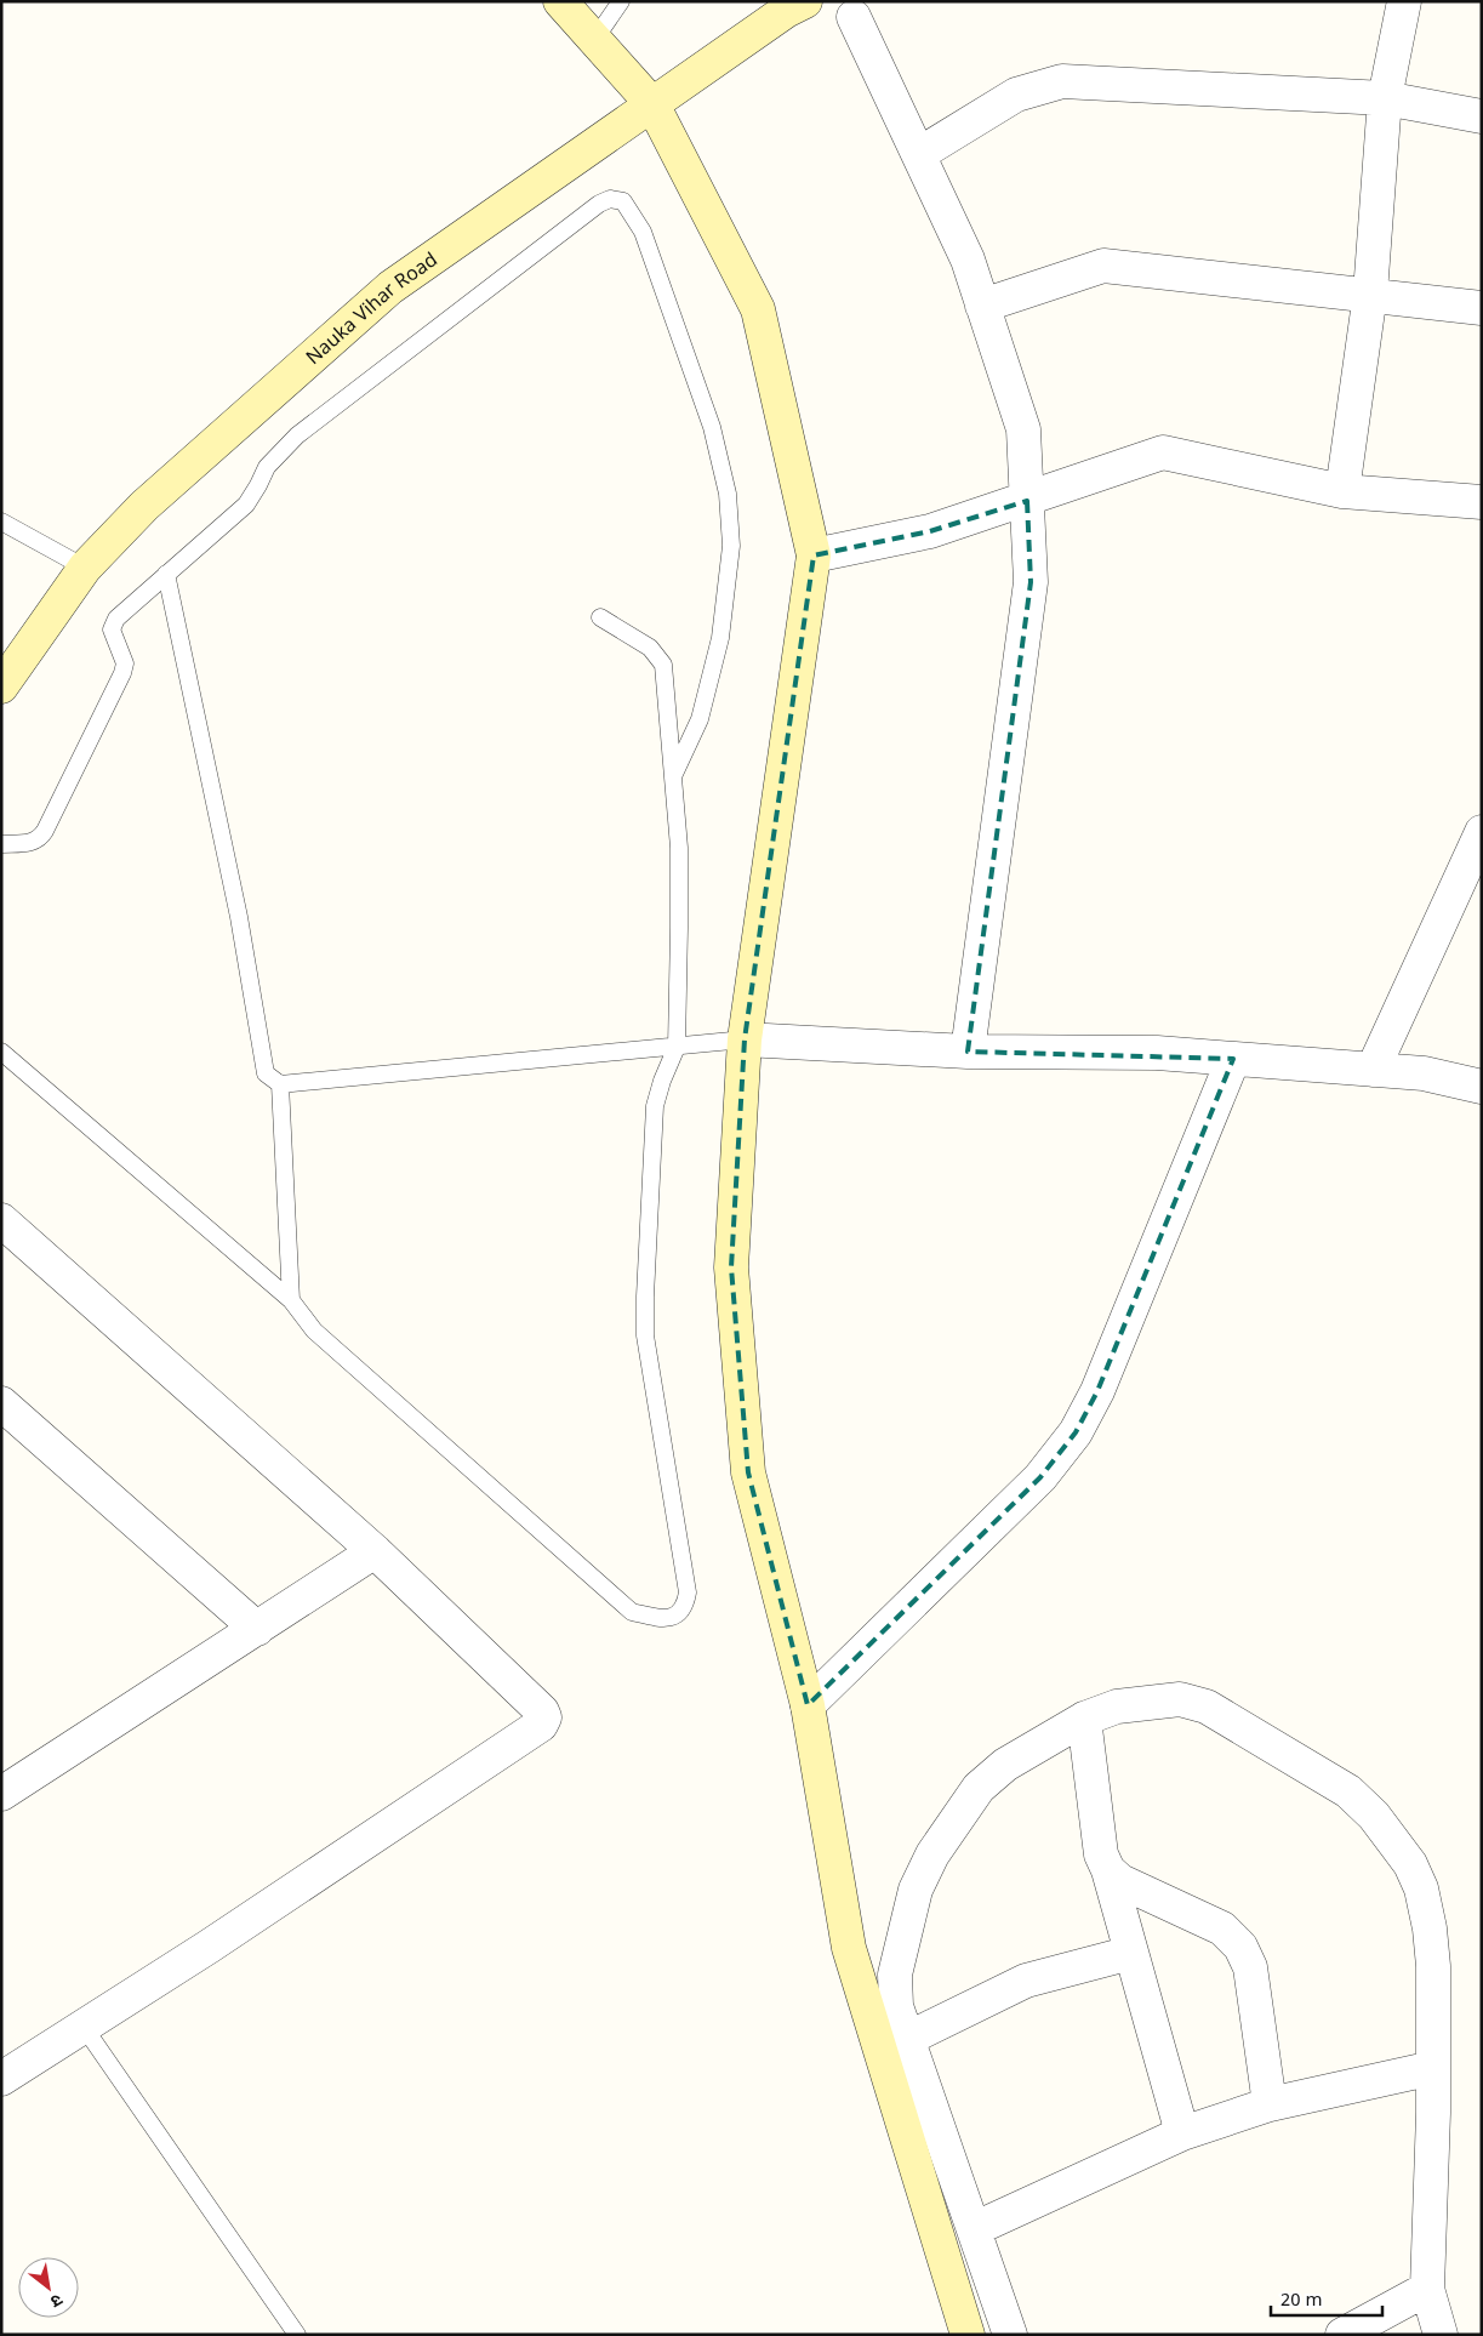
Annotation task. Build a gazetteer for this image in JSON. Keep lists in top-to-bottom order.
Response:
{
  "streets": {
    "street": ["Nauka Vihar Road"]
  },
  "scale_bar": "20 m",
  "north": "bottom right"
}
